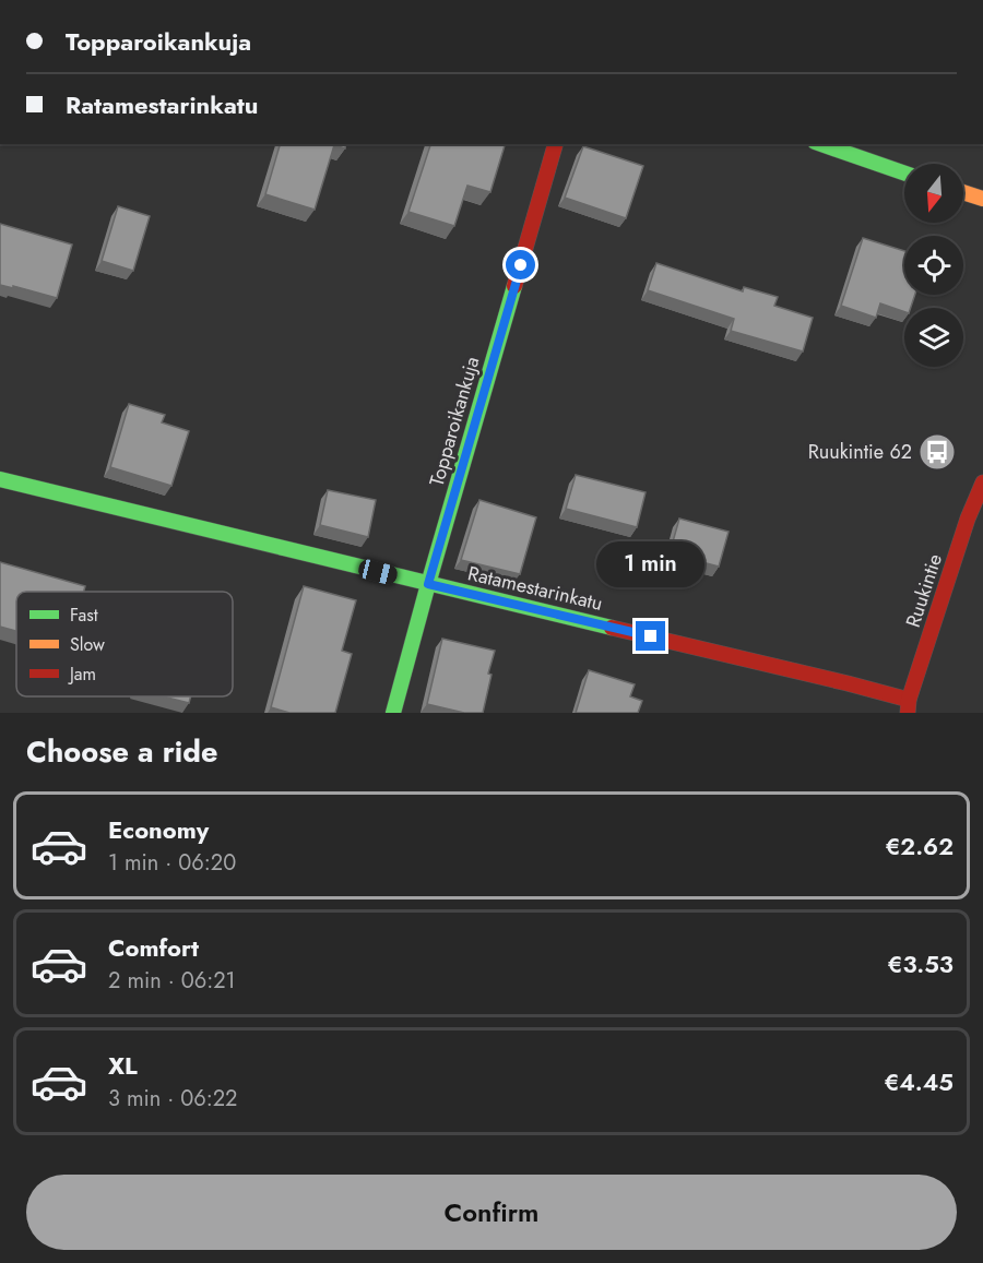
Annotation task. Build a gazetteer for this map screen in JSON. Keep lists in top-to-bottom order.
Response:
{
  "streets": {
    "street": ["Topparoikankuja", "Ratamestarinkatu", "Ruukintie"]
  },
  "crossings": [
    ["Topparoikankuja", "Ratamestarinkatu"],
    ["Ratamestarinkatu", "Ruukintie"]
  ],
  "places": {
    "bus stop": ["Ruukintie 62"]
  },
  "legend": ["Fast", "Slow", "Jam"],
  "north": "bottom",
  "page": {
    "banner": ["Topparoikankuja", "Ratamestarinkatu"],
    "bubble": "1 min",
    "heading": "Choose a ride",
    "list": [
      {
        "name": "Economy",
        "note": "1 min · 06:20",
        "value": "€2.62"
      },
      {
        "name": "Comfort",
        "note": "2 min · 06:21",
        "value": "€3.53"
      },
      {
        "name": "XL",
        "note": "3 min · 06:22",
        "value": "€4.45"
      }
    ],
    "buttons": "Confirm"
  }
}
